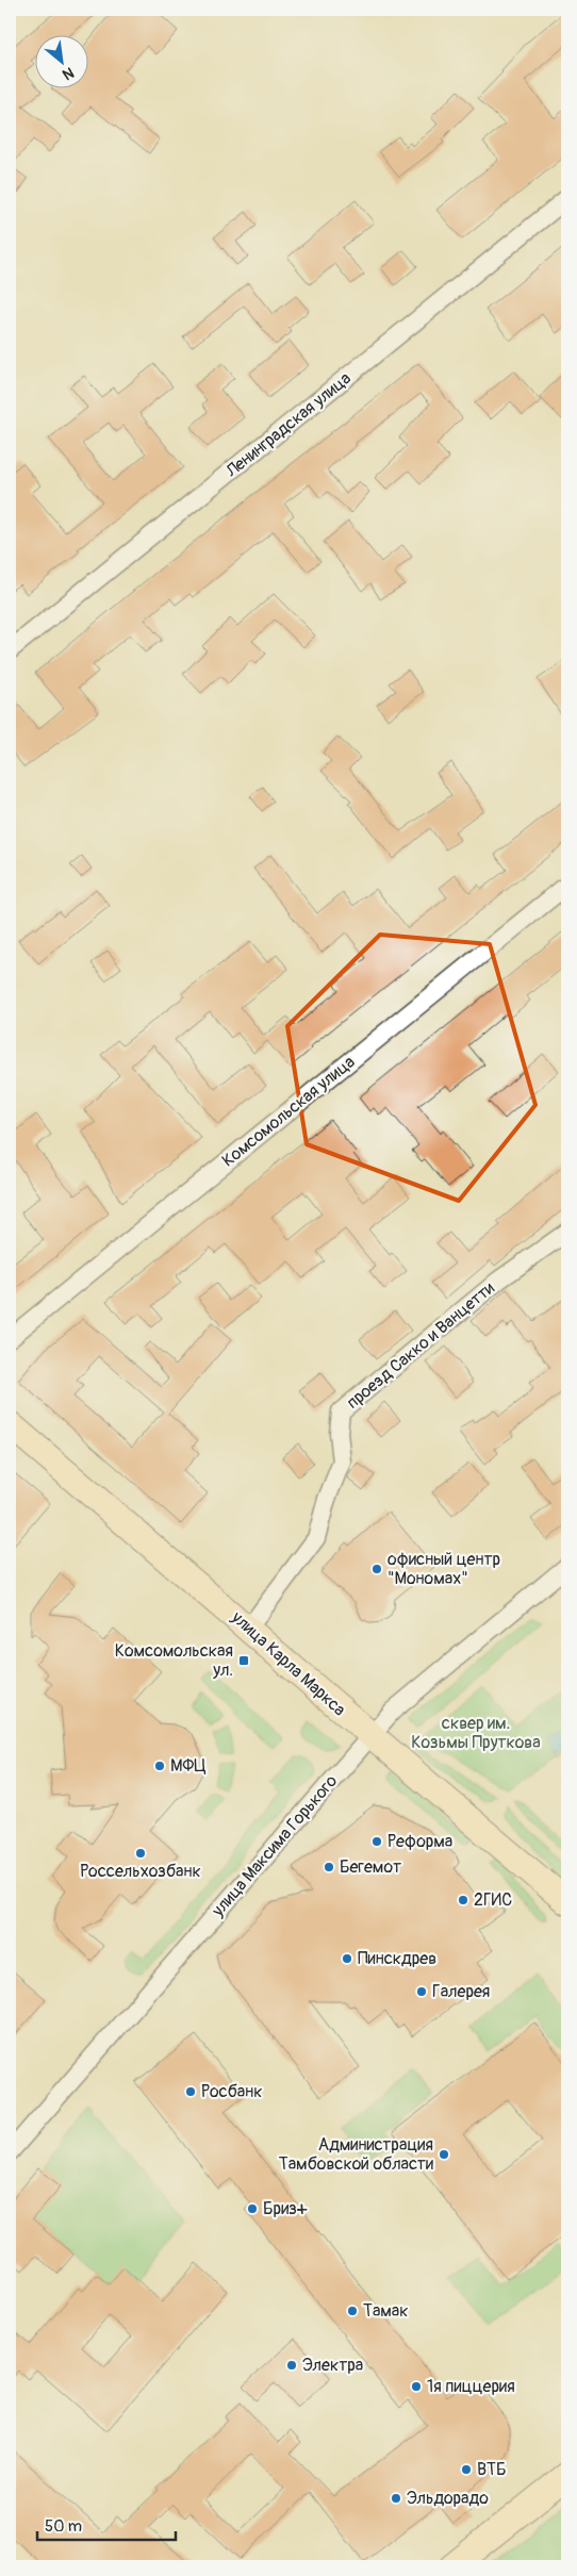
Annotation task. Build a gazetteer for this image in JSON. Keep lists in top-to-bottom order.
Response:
{
  "streets": {
    "main road": ["улица Карла Маркса"],
    "street": [
      "Ленинградская улица",
      "Комсомольская улица",
      "проезд Сакко и Ванцетти",
      "улица Максима Горького"
    ]
  },
  "crossings": [
    ["проезд Сакко и Ванцетти", "улица Карла Маркса"],
    ["улица Карла Маркса", "улица Максима Горького"]
  ],
  "parks": ["сквер им. Козьмы Пруткова"],
  "places": {
    "other": [
      "офисный центр \"Мономах\"",
      "МФЦ",
      "Реформа",
      "Россельхозбанк",
      "Бегемот",
      "2ГИС",
      "Пинскдрев",
      "Галерея",
      "Росбанк",
      "Администрация Тамбовской области",
      "Бриз+",
      "Тамак",
      "Электра",
      "1я пиццерия",
      "ВТБ",
      "Эльдорадо"
    ],
    "transit": ["Комсомольская ул."]
  },
  "scale_bar": "50 m",
  "north": "bottom right"
}
